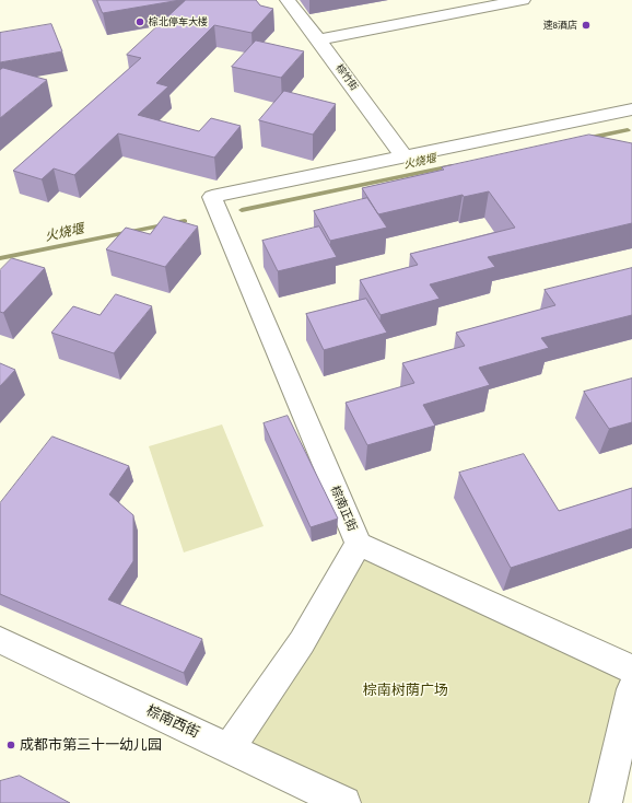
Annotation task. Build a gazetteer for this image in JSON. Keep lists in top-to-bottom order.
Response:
{
  "streets": {
    "street": ["棕竹街", "棕南正街", "棕南西街"]
  },
  "crossings": [
    ["棕竹街", "棕南正街"]
  ],
  "water": ["火烧堰"],
  "parks": ["棕南树荫广场"],
  "places": ["棕北停车大楼", "速8酒店", "成都市第三十一幼儿园"]
}
